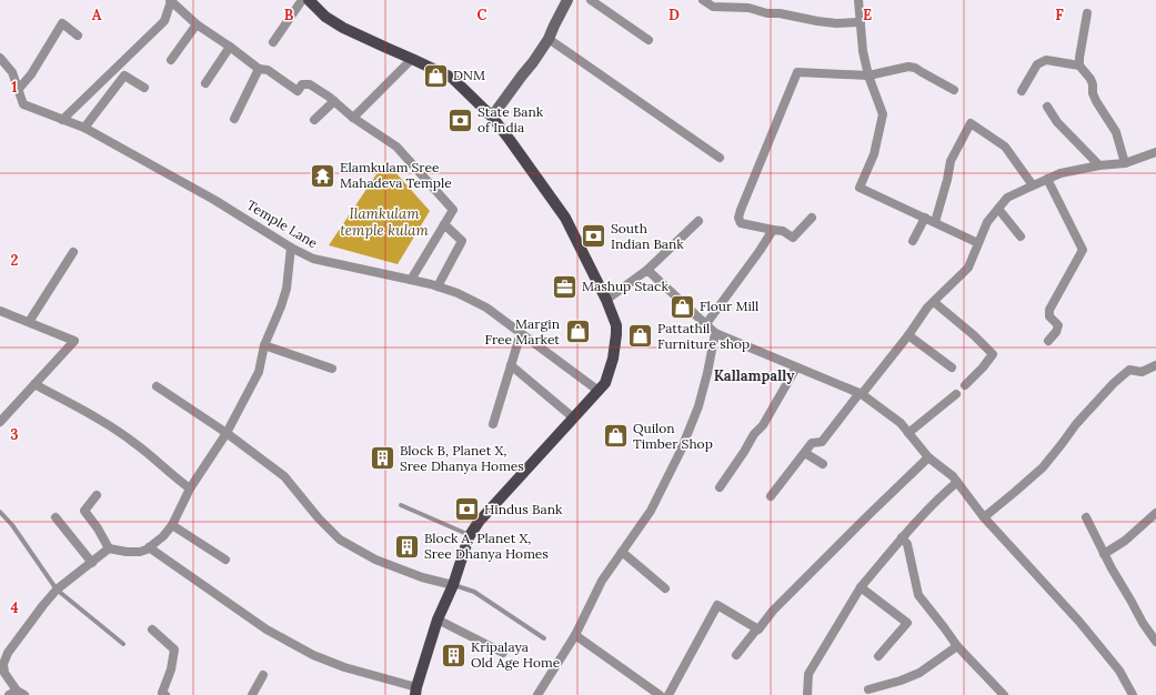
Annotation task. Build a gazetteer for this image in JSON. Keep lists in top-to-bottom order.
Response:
{
  "streets": {
    "street": ["Temple Lane"]
  },
  "districts": ["Kallampally"],
  "water": ["Ilamkulam temple kulam"],
  "places": {
    "shop": [
      "DNM",
      "Flour Mill",
      "Margin Free Market",
      "Pattathil Furniture shop",
      "Quilon Timber Shop"
    ],
    "bank": ["State Bank of India", "South Indian Bank", "Hindus Bank"],
    "temple": ["Elamkulam Sree Mahadeva Temple"],
    "office": ["Mashup Stack"],
    "building": ["Block B, Planet X, Sree Dhanya Homes", "Block A, Planet X, Sree Dhanya Homes", "Kripalaya Old Age Home"]
  },
  "grid": {
    "columns": [
      "A",
      "B",
      "C",
      "D",
      "E",
      "F"
    ],
    "rows": [
      "1",
      "2",
      "3",
      "4"
    ]
  }
}
